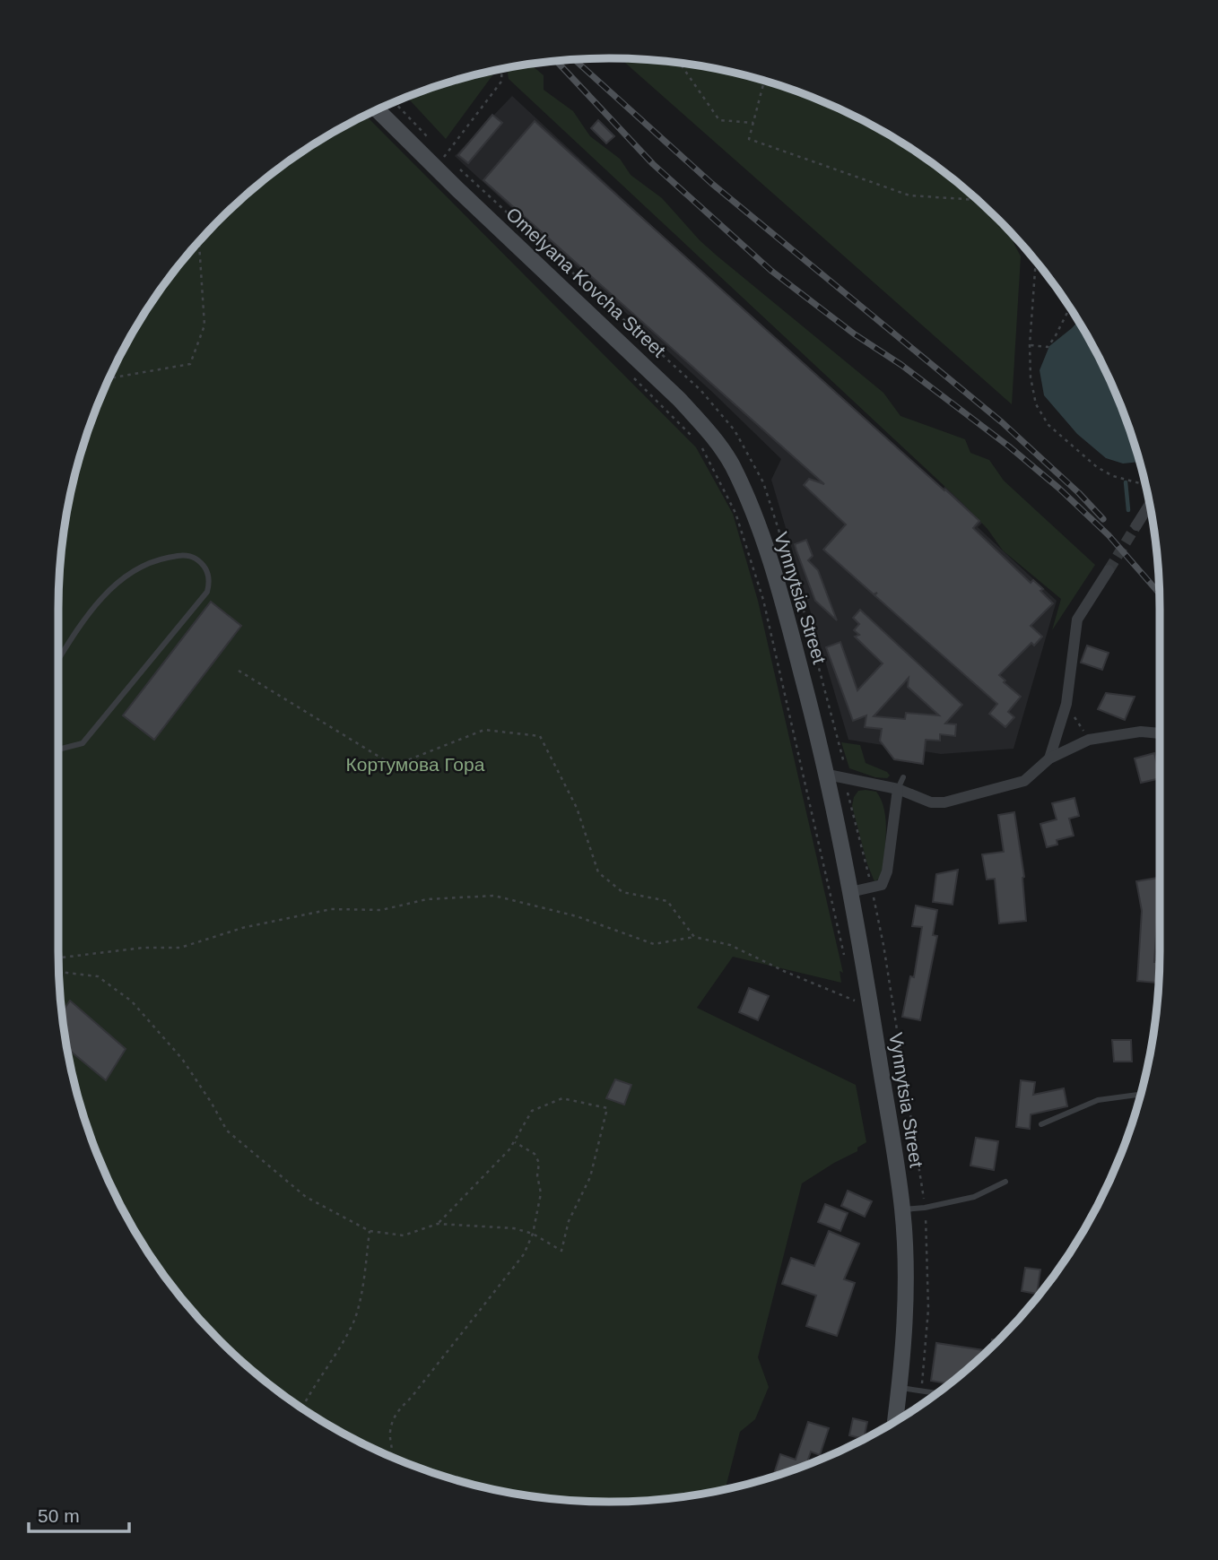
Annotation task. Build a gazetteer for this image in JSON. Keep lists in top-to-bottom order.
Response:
{
  "streets": {
    "main road": ["Omelyana Kovcha Street", "Vynnytsia Street"]
  },
  "crossings": [
    ["Omelyana Kovcha Street", "Vynnytsia Street"]
  ],
  "parks": ["Кортумова Гора"],
  "scale_bar": "50 m"
}
